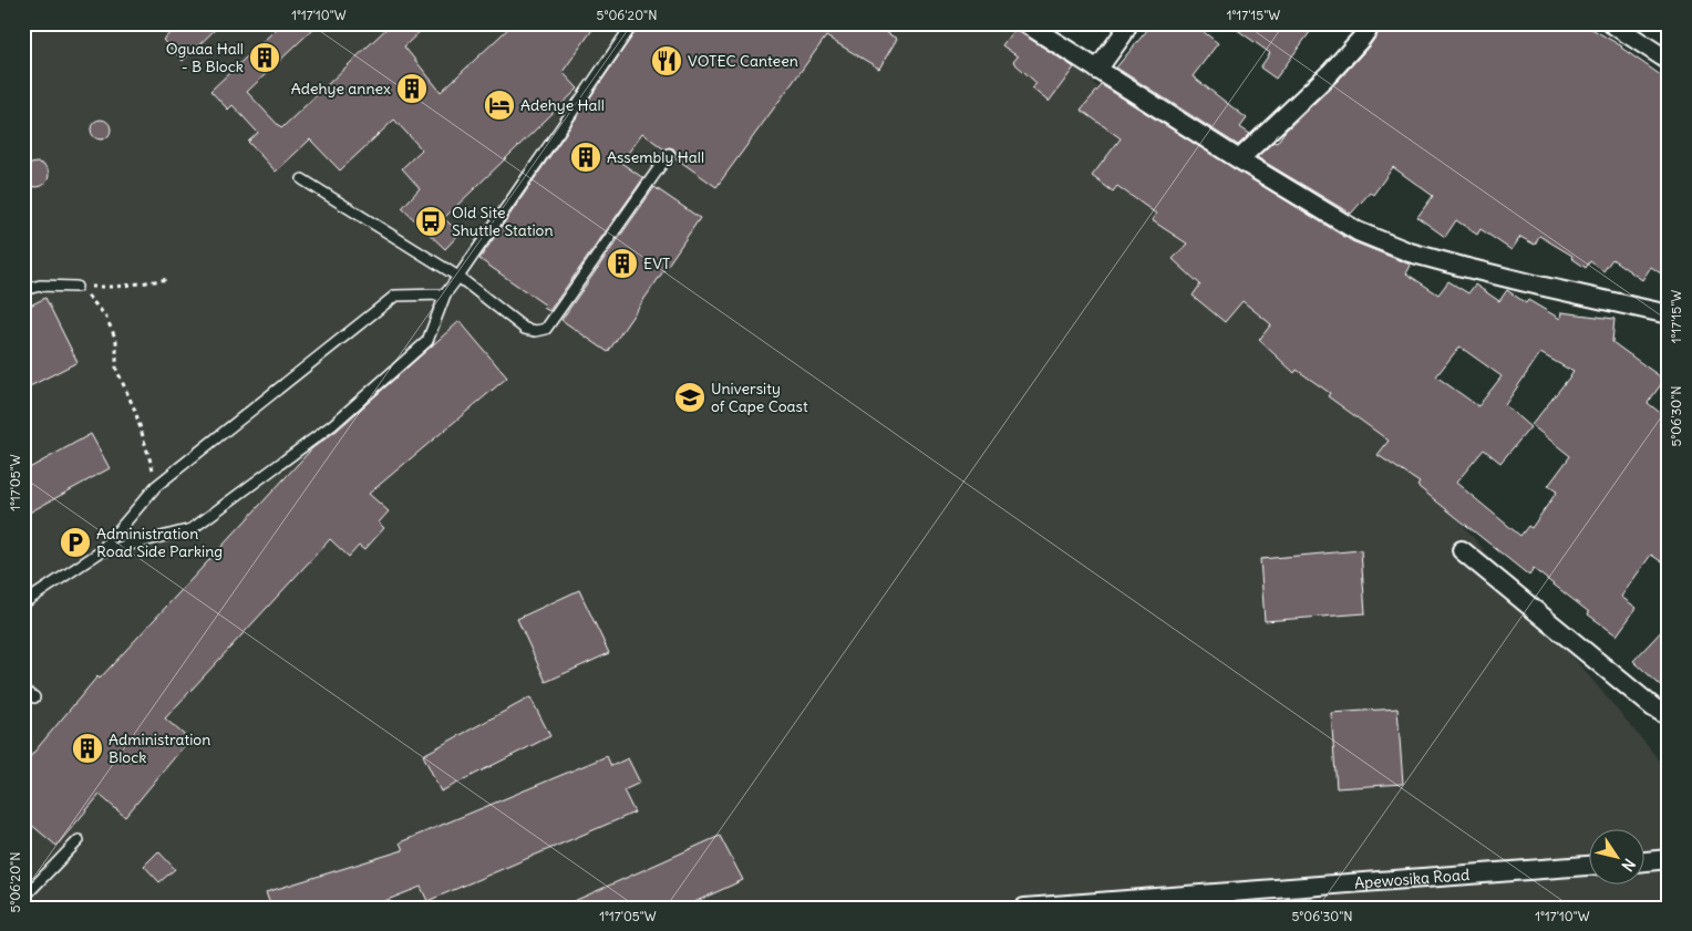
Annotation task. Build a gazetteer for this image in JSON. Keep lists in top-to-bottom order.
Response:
{
  "streets": {
    "street": ["Apewosika Road"]
  },
  "places": {
    "building": [
      "Oguaa Hall - B Block",
      "Adehye annex",
      "Assembly Hall",
      "EVT",
      "Administration Block"
    ],
    "restaurant": ["VOTEC Canteen"],
    "hotel": ["Adehye Hall"],
    "bus stop": ["Old Site Shuttle Station"],
    "school or university": ["University of Cape Coast"],
    "parking": ["Administration Road Side Parking"]
  },
  "north": "bottom right",
  "coordinates": [
    "1°17'10\"W",
    "5°06'20\"N",
    "1°17'15\"W",
    "5°06'30\"N",
    "1°17'05\"W"
  ]
}
